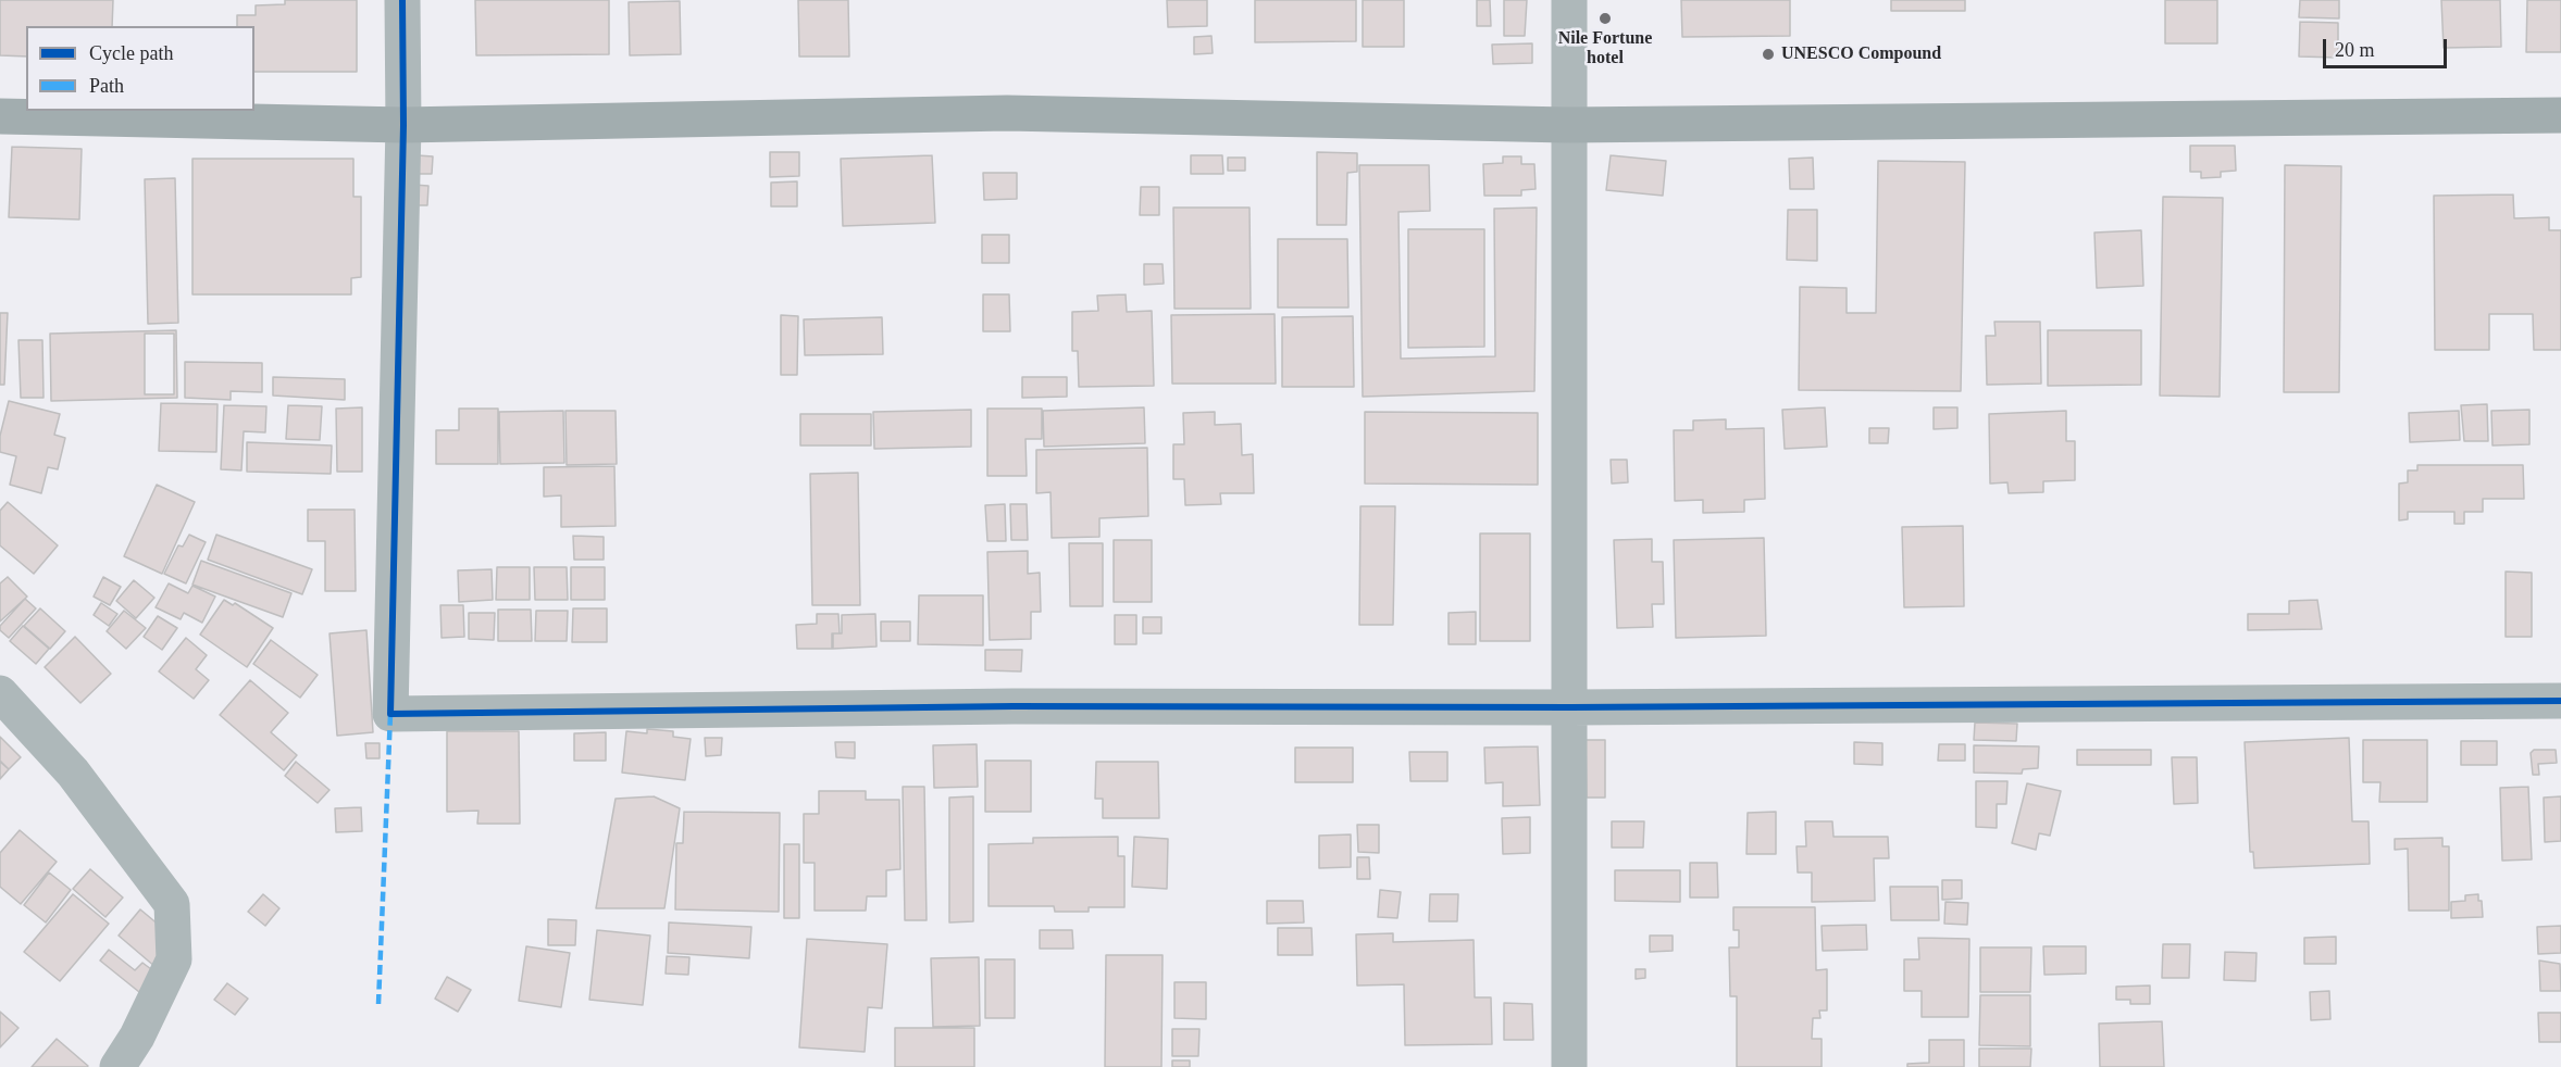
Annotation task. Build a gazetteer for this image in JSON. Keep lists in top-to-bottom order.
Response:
{
  "places": ["Nile Fortune hotel", "UNESCO Compound"],
  "legend": ["Cycle path", "Path"],
  "scale_bar": "20 m"
}
